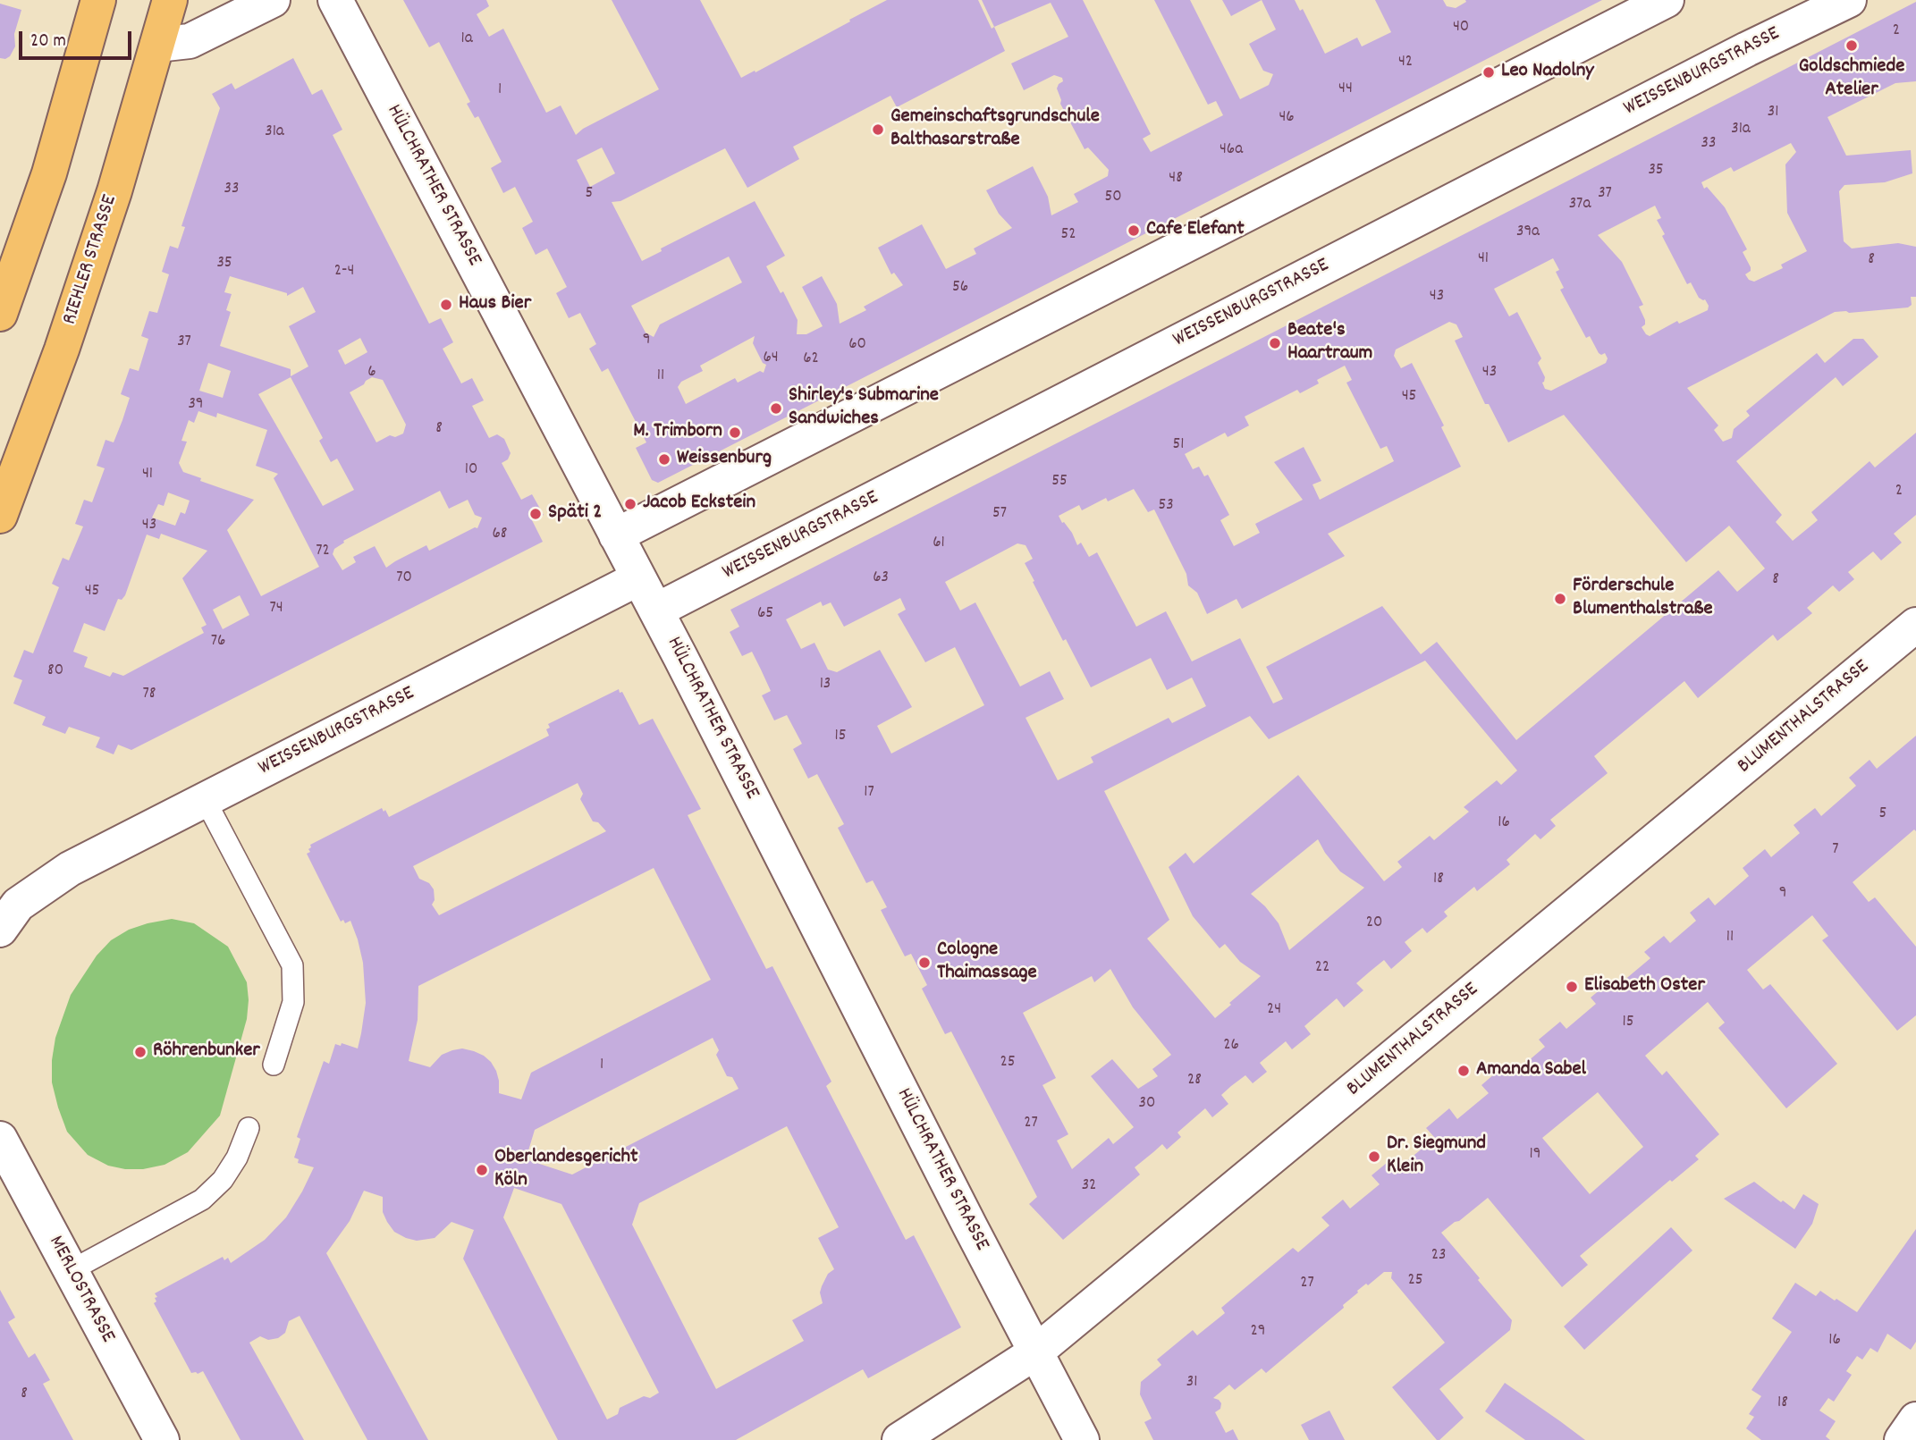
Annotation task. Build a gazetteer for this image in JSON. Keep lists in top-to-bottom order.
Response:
{
  "streets": {
    "main road": ["RIEHLER STRASSE"],
    "street": [
      "WEISSENBURGSTRASSE",
      "HÜLCHRATHER STRASSE",
      "BLUMENTHALSTRASSE",
      "MERLOSTRASSE"
    ]
  },
  "crossings": [
    ["WEISSENBURGSTRASSE", "HÜLCHRATHER STRASSE"],
    ["HÜLCHRATHER STRASSE", "BLUMENTHALSTRASSE"]
  ],
  "places": [
    "Goldschmiede Atelier",
    "Leo Nadolny",
    "Gemeinschaftsgrundschule Balthasarstraße",
    "Cafe Elefant",
    "Haus Bier",
    "Beate's Haartraum",
    "Shirley's Submarine Sandwiches",
    "M. Trimborn",
    "Weissenburg",
    "Jacob Eckstein",
    "Späti 2",
    "Förderschule Blumenthalstraße",
    "Cologne Thaimassage",
    "Elisabeth Oster",
    "Röhrenbunker",
    "Amanda Sabel",
    "Dr. Siegmund Klein",
    "Oberlandesgericht Köln"
  ],
  "house_numbers": [
    "40",
    "2",
    "1a",
    "42",
    "44",
    "1",
    "31",
    "46",
    "31a",
    "31a",
    "33",
    "46a",
    "35",
    "48",
    "33",
    "5",
    "37",
    "50",
    "37a",
    "39a",
    "52",
    "41",
    "8",
    "35",
    "2-4",
    "56",
    "43",
    "9",
    "37",
    "60",
    "64",
    "62",
    "6",
    "43",
    "11",
    "45",
    "39",
    "8",
    "51",
    "10",
    "41",
    "55",
    "2",
    "53",
    "57",
    "43",
    "68",
    "61",
    "72",
    "70",
    "63",
    "8",
    "45",
    "74",
    "65",
    "76",
    "80",
    "13",
    "78",
    "15",
    "17",
    "5",
    "16",
    "7",
    "18",
    "9",
    "20",
    "11",
    "22",
    "24",
    "15",
    "26",
    "25",
    "1",
    "28",
    "30",
    "27",
    "19",
    "32",
    "23",
    "25",
    "27",
    "29",
    "16",
    "31",
    "8",
    "18"
  ],
  "scale_bar": "20 m"
}
